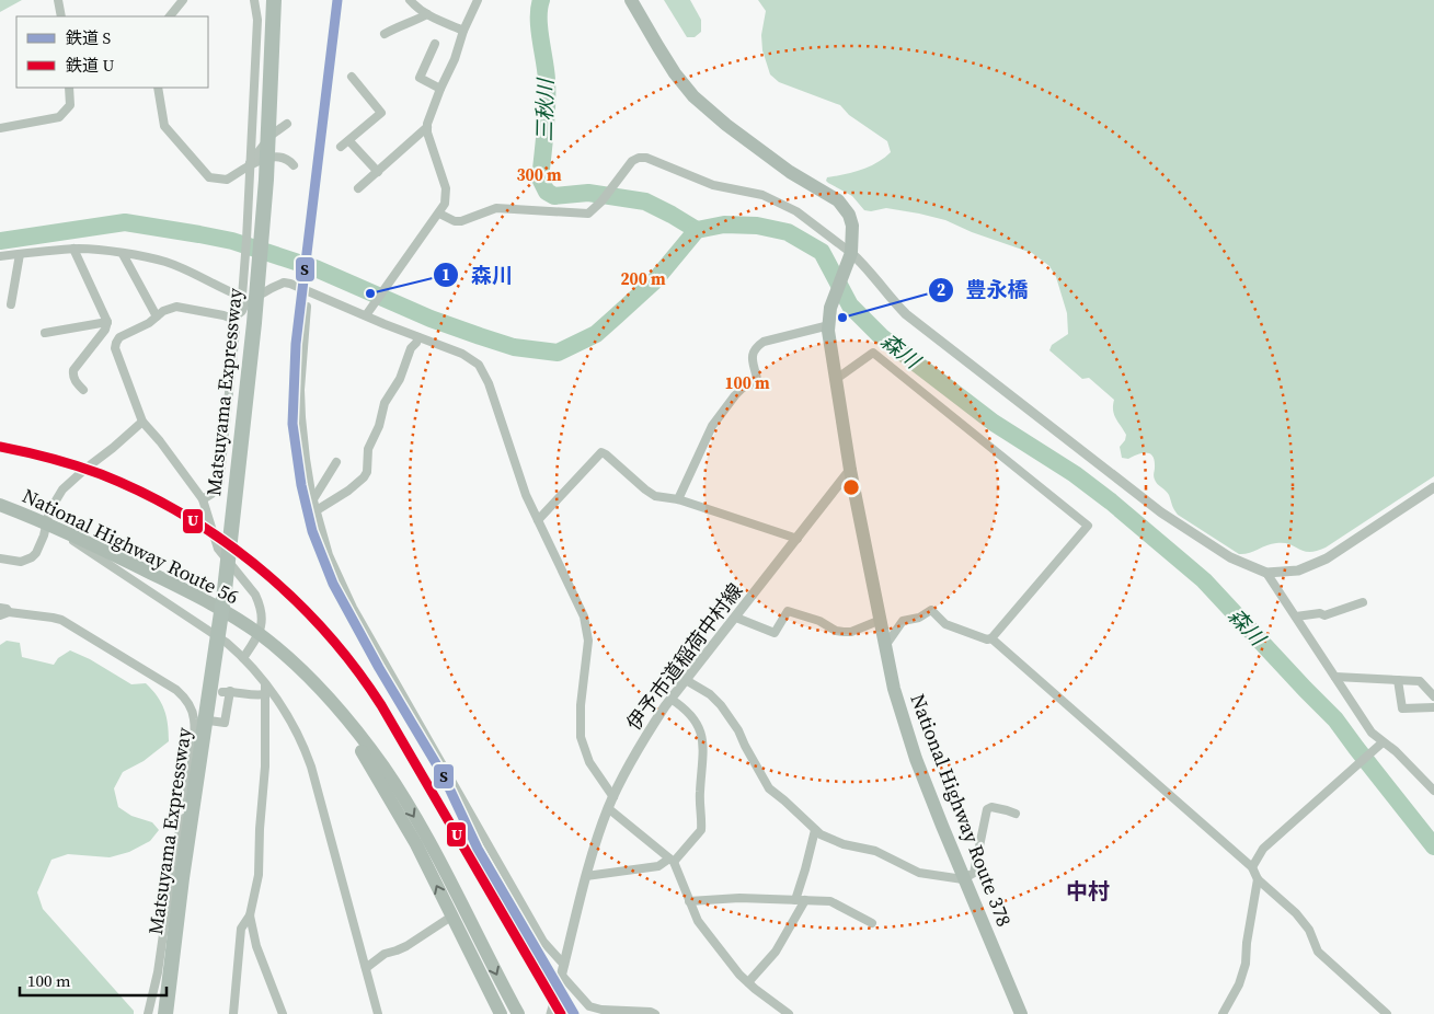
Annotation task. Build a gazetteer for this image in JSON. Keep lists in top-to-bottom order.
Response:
{
  "streets": {
    "highway": ["Matsuyama Expressway", "National Highway Route 56", "National Highway Route 378"],
    "street": ["伊予市道稲荷中村線"]
  },
  "crossings": [
    ["伊予市道稲荷中村線", "National Highway Route 378"]
  ],
  "districts": ["中村"],
  "water": ["三秋川", "森川"],
  "places": ["森川", "豊永橋"],
  "lines": ["rail line S", "rail line U"],
  "legend": ["鉄道 S", "鉄道 U"],
  "scale_bar": "100 m",
  "rings": ["300 m", "200 m", "100 m"]
}
